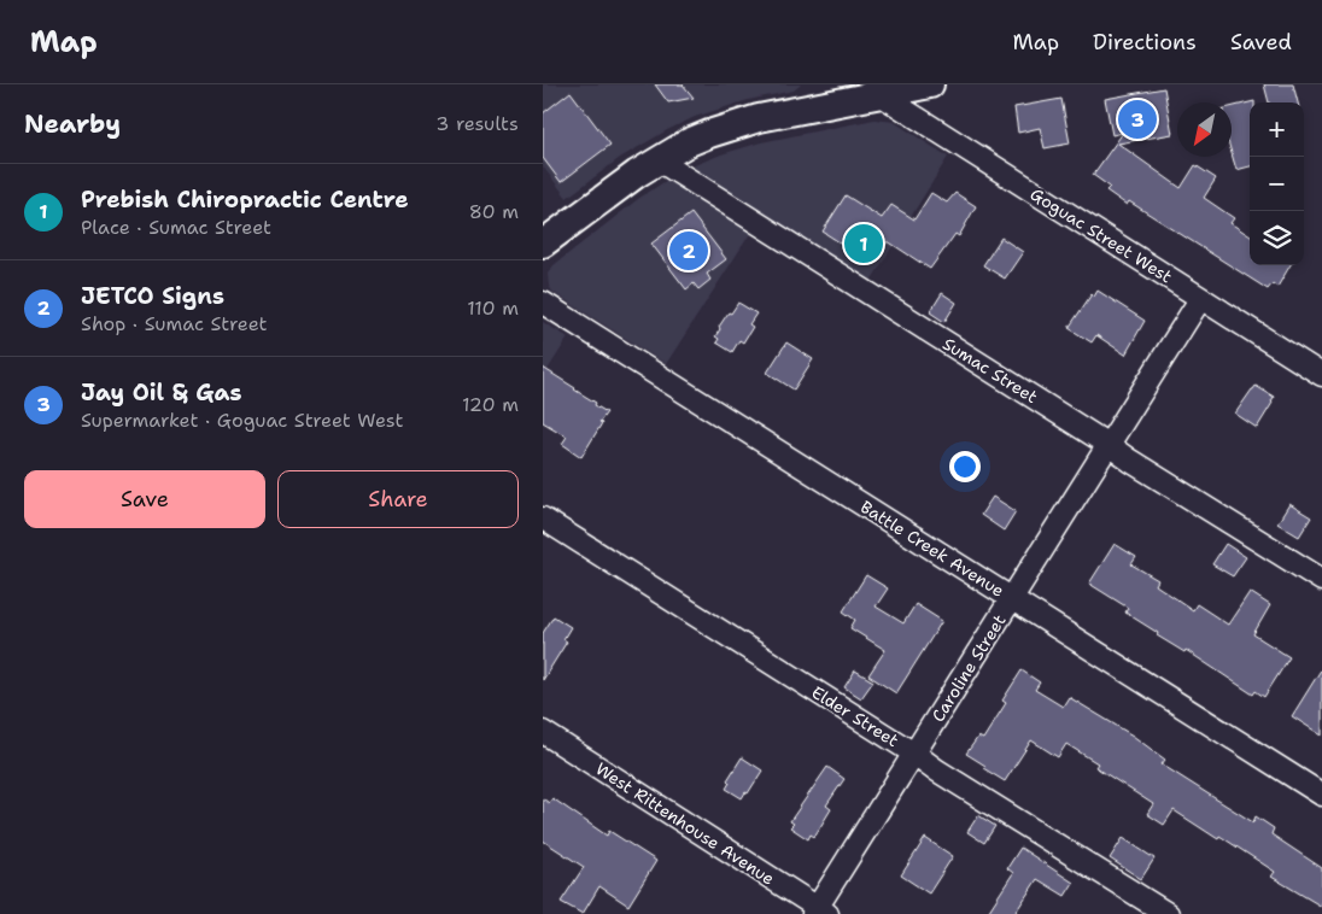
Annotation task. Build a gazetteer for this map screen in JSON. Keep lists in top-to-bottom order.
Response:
{
  "streets": {
    "street": [
      "Goguac Street West",
      "Sumac Street",
      "Battle Creek Avenue",
      "Caroline Street",
      "Elder Street",
      "West Rittenhouse Avenue"
    ]
  },
  "crossings": [
    ["Goguac Street West", "Caroline Street"],
    ["Sumac Street", "Caroline Street"],
    ["Battle Creek Avenue", "Caroline Street"],
    ["Caroline Street", "Elder Street"],
    ["Caroline Street", "West Rittenhouse Avenue"]
  ],
  "north": "bottom left",
  "page": {
    "header": "Map",
    "nav": ["Map", "Directions", "Saved"],
    "heading": ["Nearby", "3 results"],
    "pins": ["3", "1", "2"],
    "map_buttons": ["+", "−"],
    "list": [
      {
        "mark": "1",
        "name": "Prebish Chiropractic Centre",
        "note": "Place · Sumac Street",
        "value": "80 m"
      },
      {
        "mark": "2",
        "name": "JETCO Signs",
        "note": "Shop · Sumac Street",
        "value": "110 m"
      },
      {
        "mark": "3",
        "name": "Jay Oil & Gas",
        "note": "Supermarket · Goguac Street West",
        "value": "120 m"
      }
    ],
    "buttons": ["Save", "Share"]
  }
}
